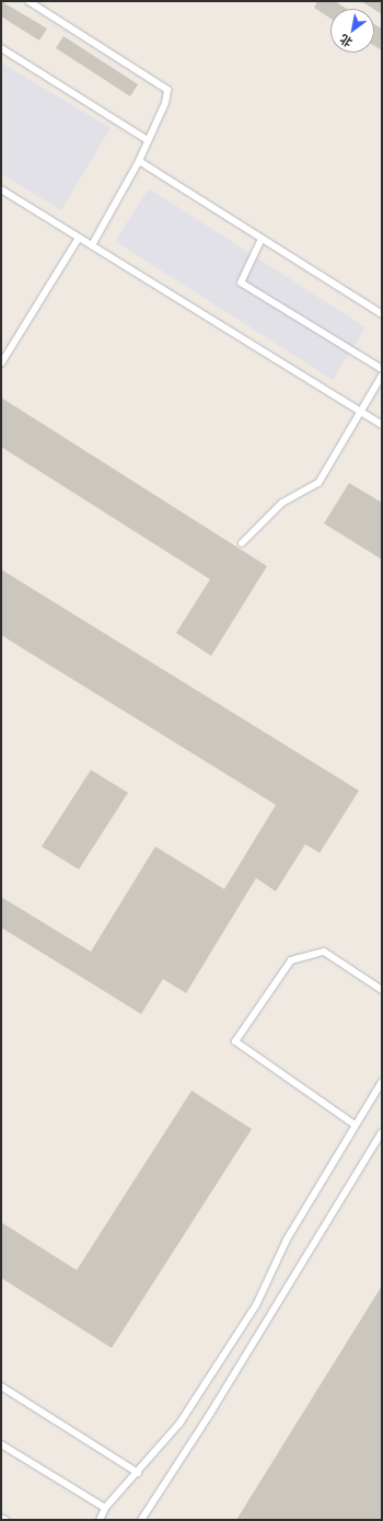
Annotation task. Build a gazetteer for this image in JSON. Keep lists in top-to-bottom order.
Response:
{
  "north": "bottom left"
}
